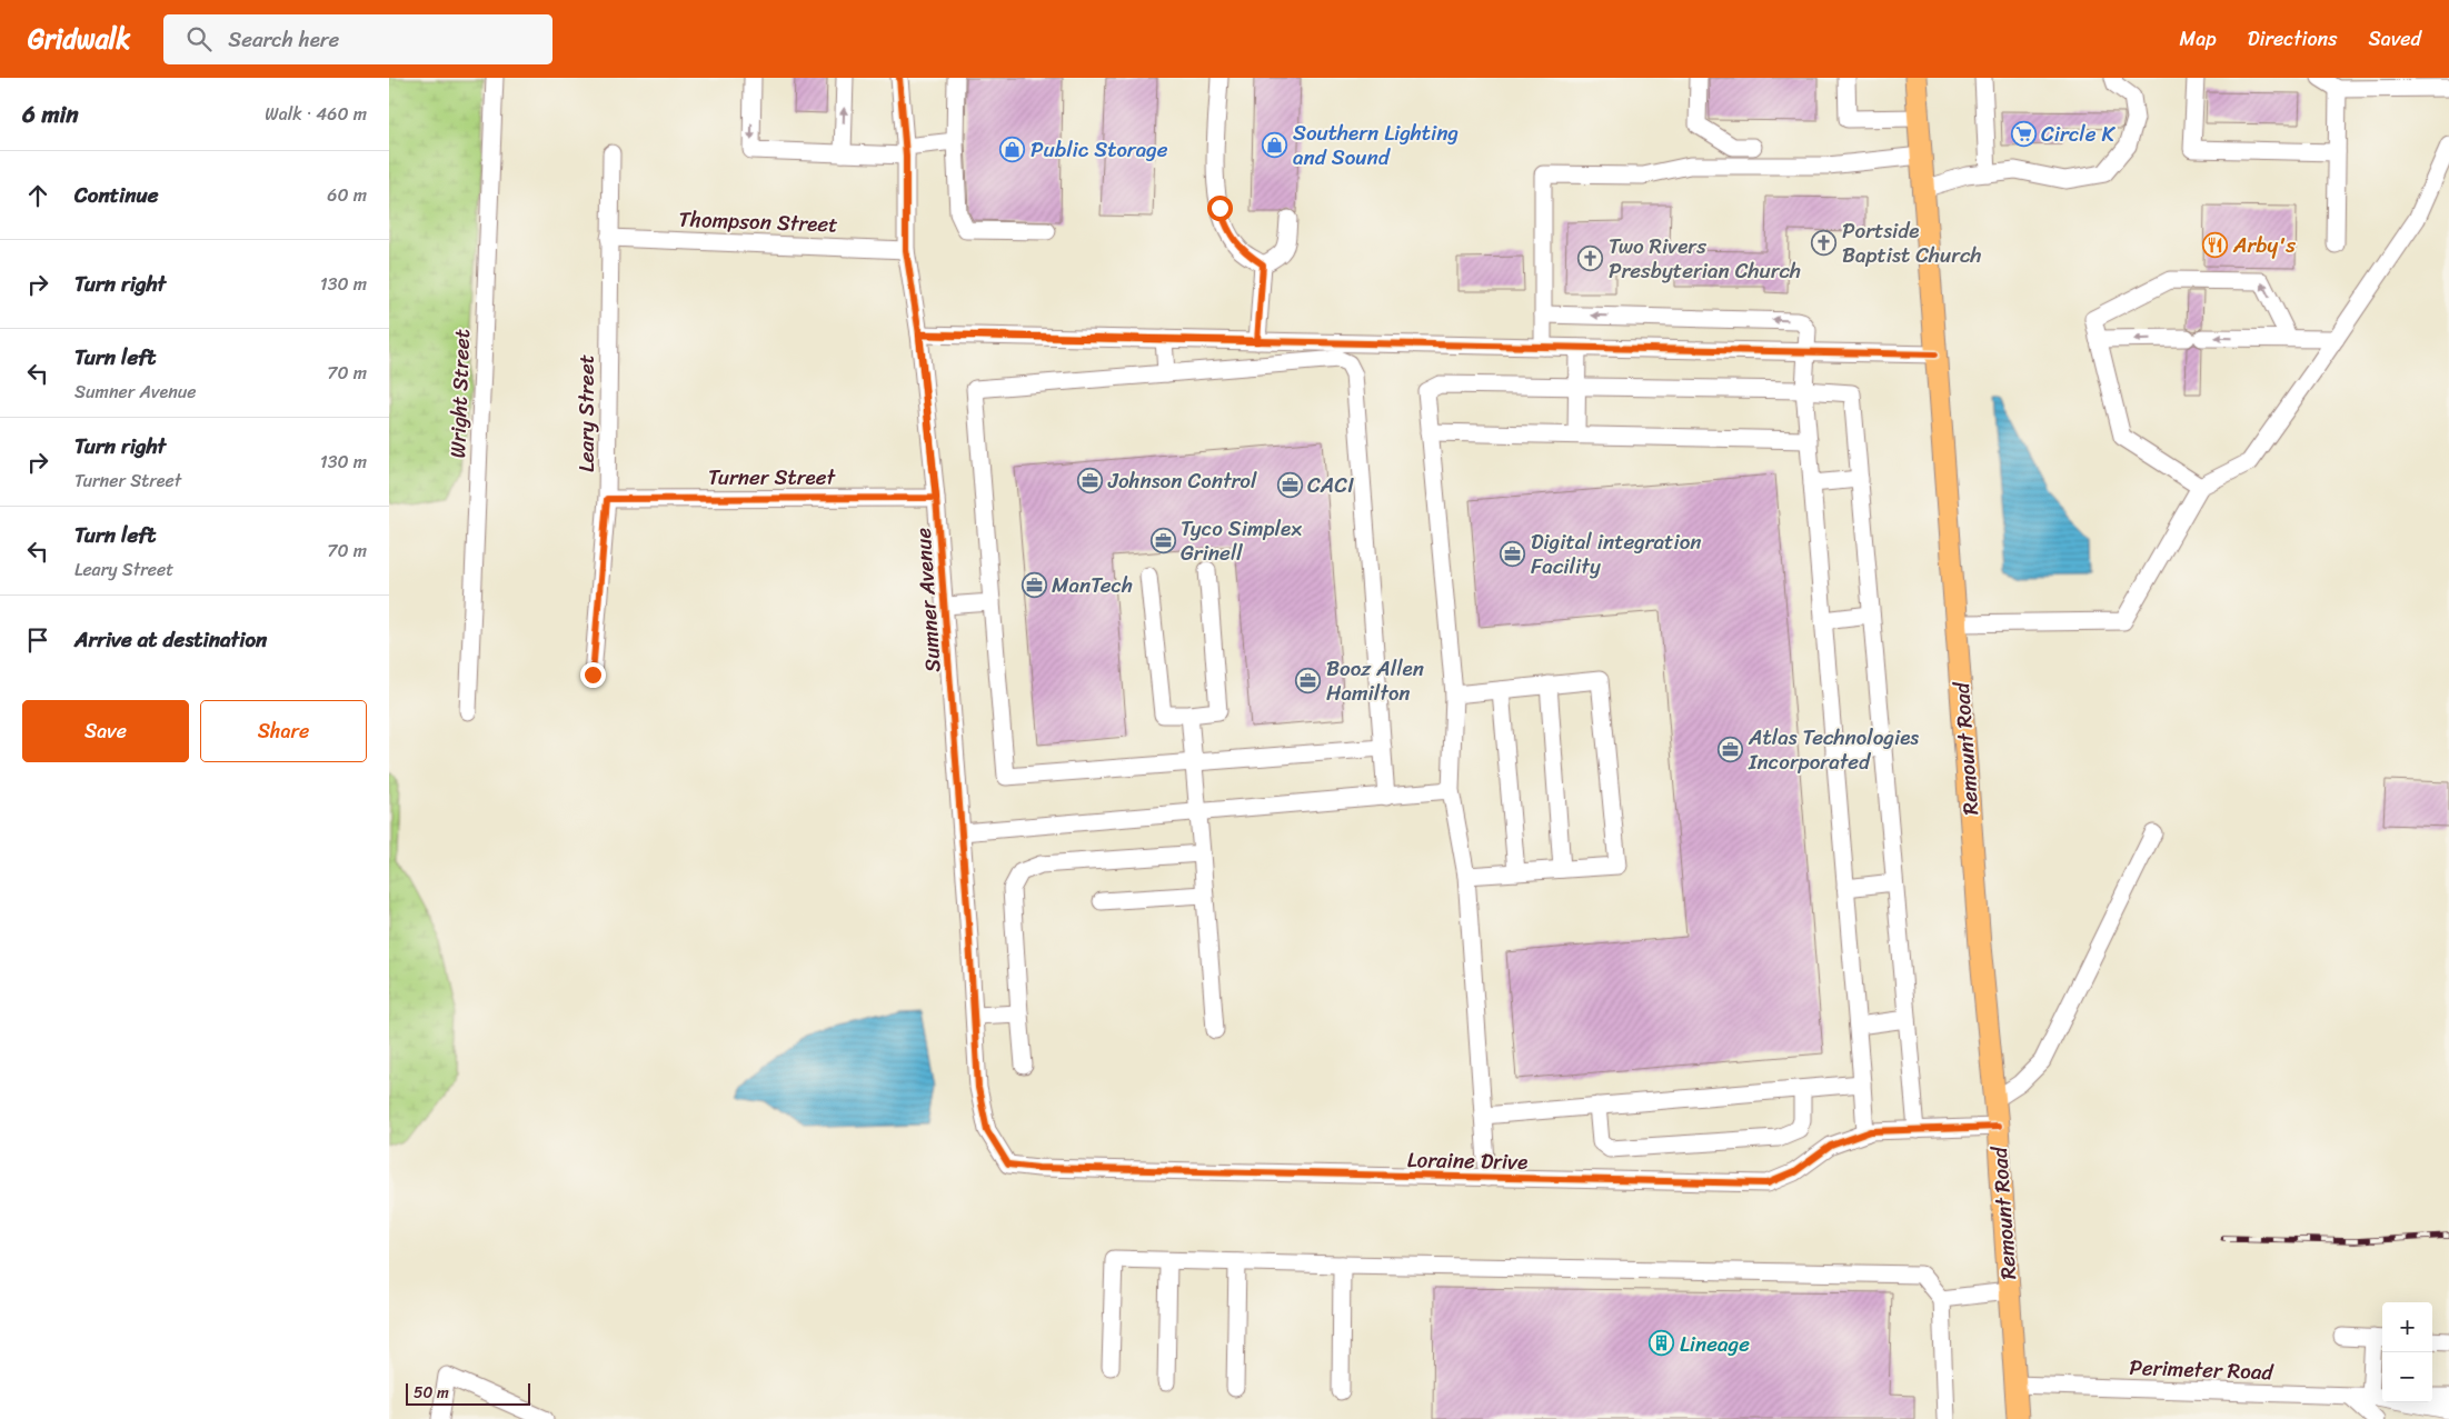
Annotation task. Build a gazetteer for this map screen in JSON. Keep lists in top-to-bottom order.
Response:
{
  "streets": {
    "main road": ["Remount Road"],
    "street": [
      "Thompson Street",
      "Wright Street",
      "Leary Street",
      "Turner Street",
      "Sumner Avenue",
      "Loraine Drive",
      "Perimeter Road"
    ]
  },
  "crossings": [
    ["Thompson Street", "Leary Street"],
    ["Thompson Street", "Sumner Avenue"],
    ["Leary Street", "Turner Street"],
    ["Turner Street", "Sumner Avenue"],
    ["Sumner Avenue", "Loraine Drive"],
    ["Remount Road", "Loraine Drive"],
    ["Remount Road", "Perimeter Road"]
  ],
  "places": {
    "supermarket": ["Circle K"],
    "shop": ["Southern Lighting and Sound", "Public Storage"],
    "church": ["Portside Baptist Church", "Two Rivers Presbyterian Church"],
    "restaurant": ["Arby's"],
    "office": [
      "Johnson Control",
      "CACI",
      "Tyco Simplex Grinell",
      "Digital integration Facility",
      "ManTech",
      "Booz Allen Hamilton",
      "Atlas Technologies Incorporated"
    ],
    "building": ["Lineage"]
  },
  "scale_bar": "50 m",
  "page": {
    "header": "Gridwalk",
    "search": "Search here",
    "nav": ["Map", "Directions", "Saved"],
    "heading": ["6 min", "Walk · 460 m"],
    "list": [
      ["Continue", "60 m"],
      ["Turn right", "130 m"],
      ["Turn left", "Sumner Avenue", "70 m"],
      ["Turn right", "Turner Street", "130 m"],
      ["Turn left", "Leary Street", "70 m"],
      "Arrive at destination"
    ],
    "buttons": ["Save", "Share"],
    "map_buttons": ["+", "−"],
    "scale": "50 m"
  }
}
